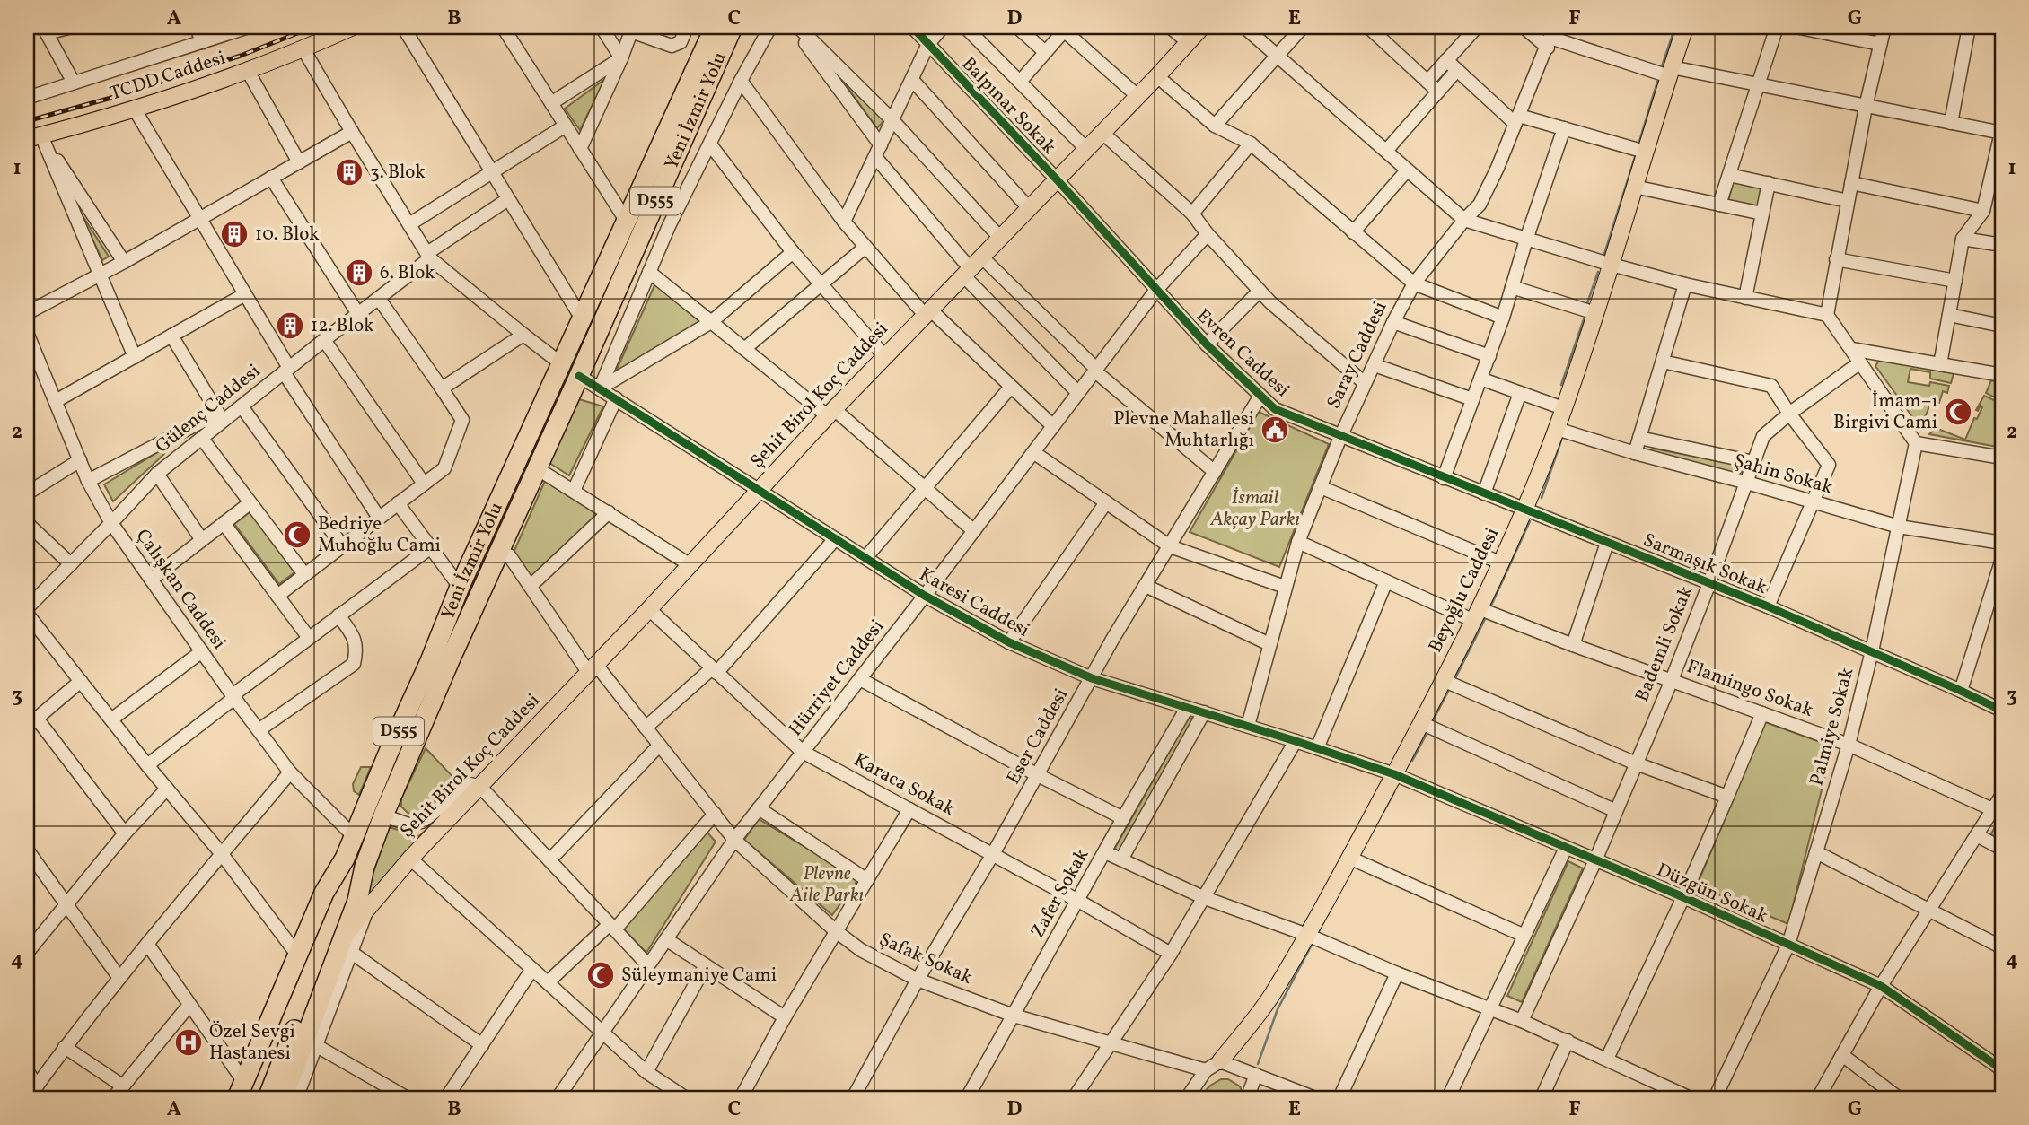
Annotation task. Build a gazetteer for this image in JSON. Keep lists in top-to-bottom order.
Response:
{
  "streets": {
    "highway": ["Yeni İzmir Yolu", "D555"],
    "main road": ["TCDD Caddesi", "Şehit Birol Koç Caddesi", "Beyoğlu Caddesi"],
    "street": [
      "Balpınar Sokak",
      "Evren Caddesi",
      "Saray Caddesi",
      "Gülenç Caddesi",
      "Şahin Sokak",
      "Sarmaşık Sokak",
      "Çalışkan Caddesi",
      "Karesi Caddesi",
      "Bademli Sokak",
      "Hürriyet Caddesi",
      "Flamingo Sokak",
      "Palmiye Sokak",
      "Eser Caddesi",
      "Karaca Sokak",
      "Zafer Sokak",
      "Düzgün Sokak",
      "Şafak Sokak"
    ]
  },
  "crossings": [
    ["Balpınar Sokak", "Evren Caddesi"],
    ["Balpınar Sokak", "Şehit Birol Koç Caddesi"],
    ["Yeni İzmir Yolu", "Şehit Birol Koç Caddesi"],
    ["Yeni İzmir Yolu", "Çalışkan Caddesi"],
    ["Yeni İzmir Yolu", "Karesi Caddesi"],
    ["Evren Caddesi", "Saray Caddesi"],
    ["Evren Caddesi", "Şehit Birol Koç Caddesi"],
    ["Evren Caddesi", "Sarmaşık Sokak"],
    ["Evren Caddesi", "Beyoğlu Caddesi"],
    ["Evren Caddesi", "Hürriyet Caddesi"],
    ["Evren Caddesi", "Eser Caddesi"],
    ["Saray Caddesi", "Karesi Caddesi"],
    ["Saray Caddesi", "Flamingo Sokak"],
    ["Şehit Birol Koç Caddesi", "Karesi Caddesi"],
    ["Şehit Birol Koç Caddesi", "Karaca Sokak"],
    ["Şehit Birol Koç Caddesi", "Şafak Sokak"],
    ["Gülenç Caddesi", "Çalışkan Caddesi"],
    ["Şahin Sokak", "Beyoğlu Caddesi"],
    ["Şahin Sokak", "Bademli Sokak"],
    ["Şahin Sokak", "Palmiye Sokak"],
    ["Sarmaşık Sokak", "Beyoğlu Caddesi"],
    ["Sarmaşık Sokak", "Bademli Sokak"],
    ["Sarmaşık Sokak", "Palmiye Sokak"],
    ["Beyoğlu Caddesi", "Karesi Caddesi"],
    ["Beyoğlu Caddesi", "Flamingo Sokak"],
    ["Beyoğlu Caddesi", "Düzgün Sokak"],
    ["Karesi Caddesi", "Hürriyet Caddesi"],
    ["Karesi Caddesi", "Eser Caddesi"],
    ["Karesi Caddesi", "Zafer Sokak"],
    ["Karesi Caddesi", "Düzgün Sokak"],
    ["Bademli Sokak", "Flamingo Sokak"],
    ["Bademli Sokak", "Düzgün Sokak"],
    ["Hürriyet Caddesi", "Karaca Sokak"],
    ["Hürriyet Caddesi", "Şafak Sokak"],
    ["Flamingo Sokak", "Palmiye Sokak"],
    ["Palmiye Sokak", "Düzgün Sokak"],
    ["Eser Caddesi", "Karaca Sokak"],
    ["Eser Caddesi", "Şafak Sokak"],
    ["Karaca Sokak", "Zafer Sokak"],
    ["Zafer Sokak", "Şafak Sokak"]
  ],
  "parks": ["İsmail Akçay Parkı", "Plevne Aile Parkı"],
  "places": {
    "building": [
      "3. Blok",
      "10. Blok",
      "6. Blok",
      "12. Blok"
    ],
    "mosque": ["İmam–ı Birgivi Cami", "Bedriye Muhoğlu Cami", "Süleymaniye Cami"],
    "public building": ["Plevne Mahallesi Muhtarlığı"],
    "hospital": ["Özel Sevgi Hastanesi"]
  },
  "grid": {
    "columns": [
      "A",
      "B",
      "C",
      "D",
      "E",
      "F",
      "G"
    ],
    "rows": [
      "1",
      "2",
      "3",
      "4"
    ]
  }
}
